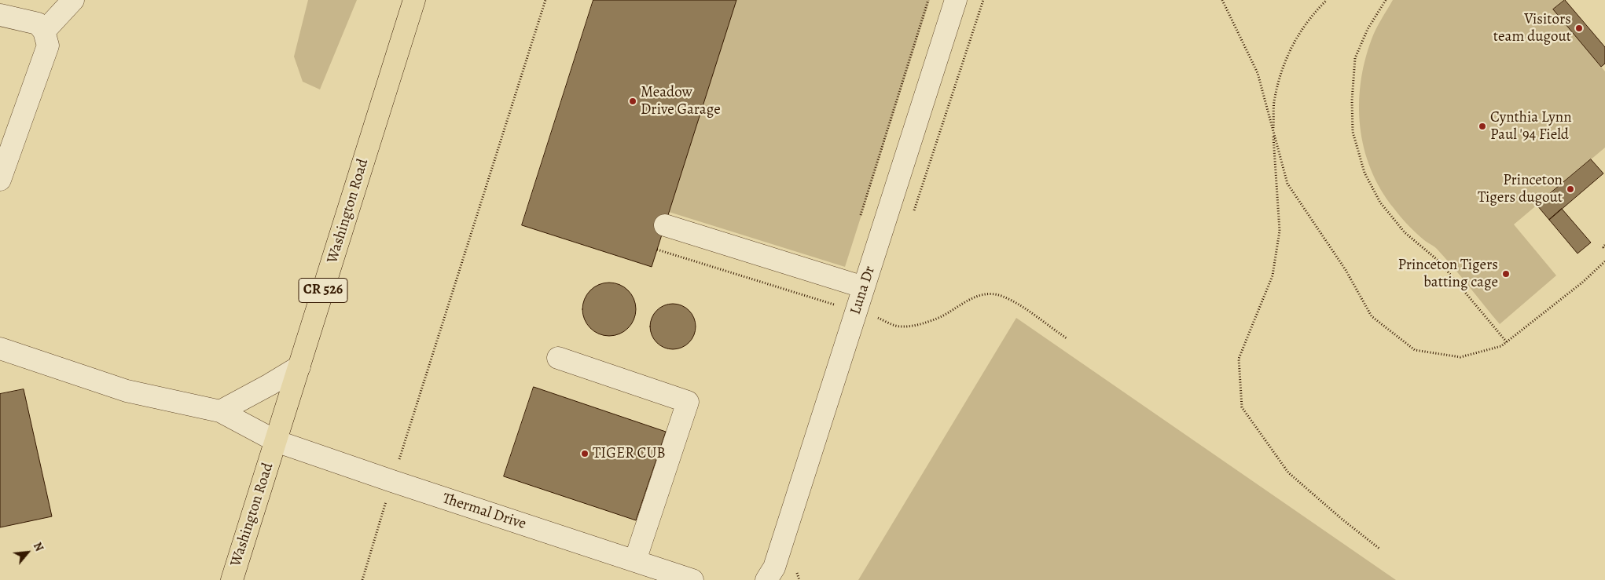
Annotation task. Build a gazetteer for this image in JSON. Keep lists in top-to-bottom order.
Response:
{
  "streets": {
    "main road": ["Washington Road", "CR 526"],
    "street": ["Luna Dr", "Thermal Drive"]
  },
  "crossings": [
    ["Washington Road", "Thermal Drive"]
  ],
  "places": [
    "Visitors team dugout",
    "Meadow Drive Garage",
    "Cynthia Lynn Paul '94 Field",
    "Princeton Tigers dugout",
    "Princeton Tigers batting cage",
    "TIGER CUB"
  ],
  "north": "top right"
}
